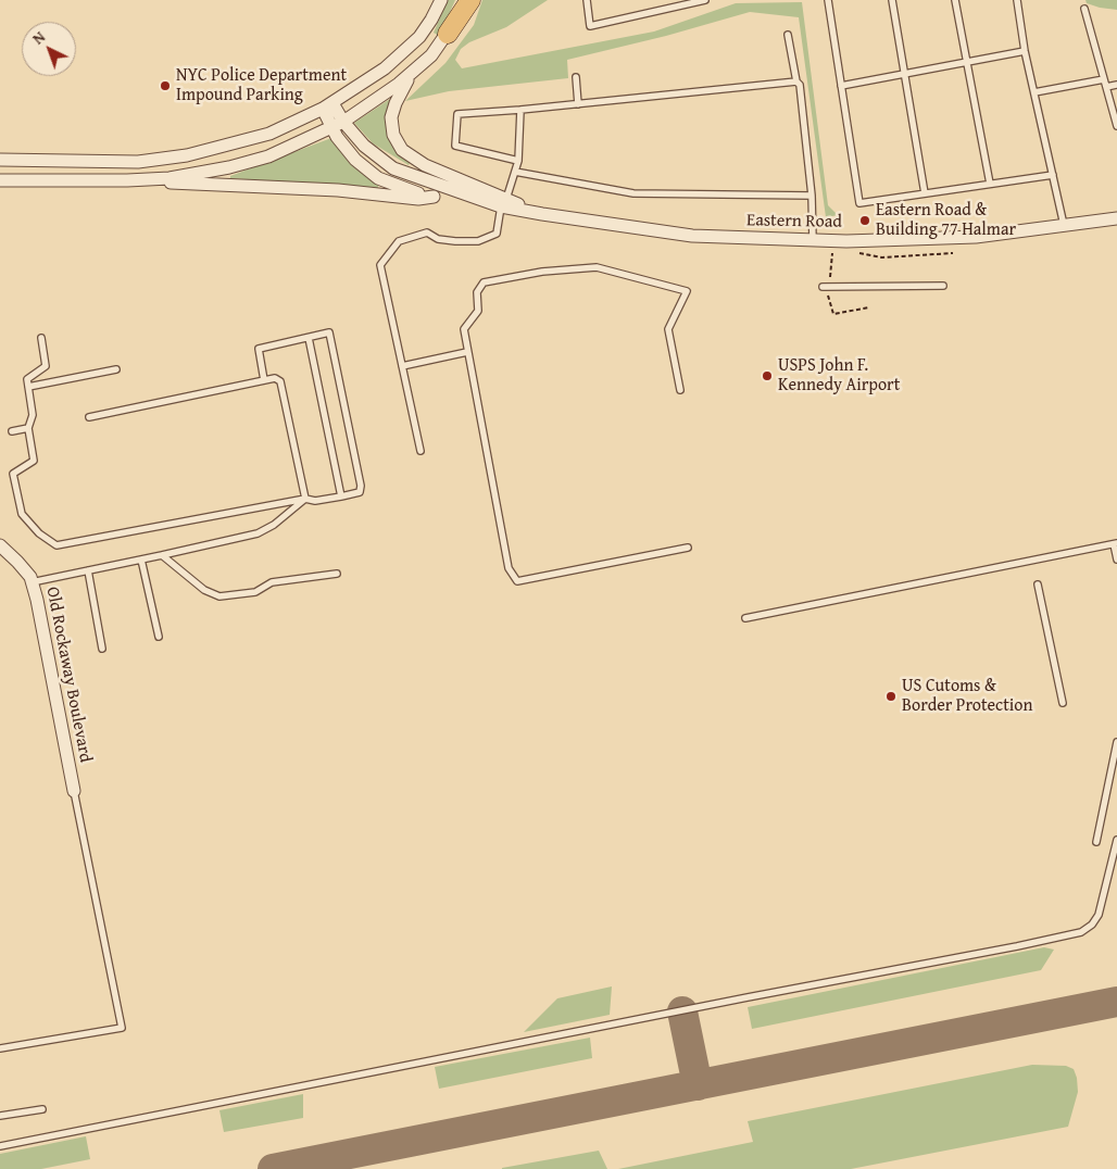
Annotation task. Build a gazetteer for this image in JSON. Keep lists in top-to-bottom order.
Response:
{
  "streets": {
    "street": ["Eastern Road", "Old Rockaway Boulevard"]
  },
  "places": [
    "NYC Police Department Impound Parking",
    "Eastern Road & Building 77 Halmar",
    "USPS John F. Kennedy Airport",
    "US Cutoms & Border Protection"
  ],
  "north": "top left"
}
